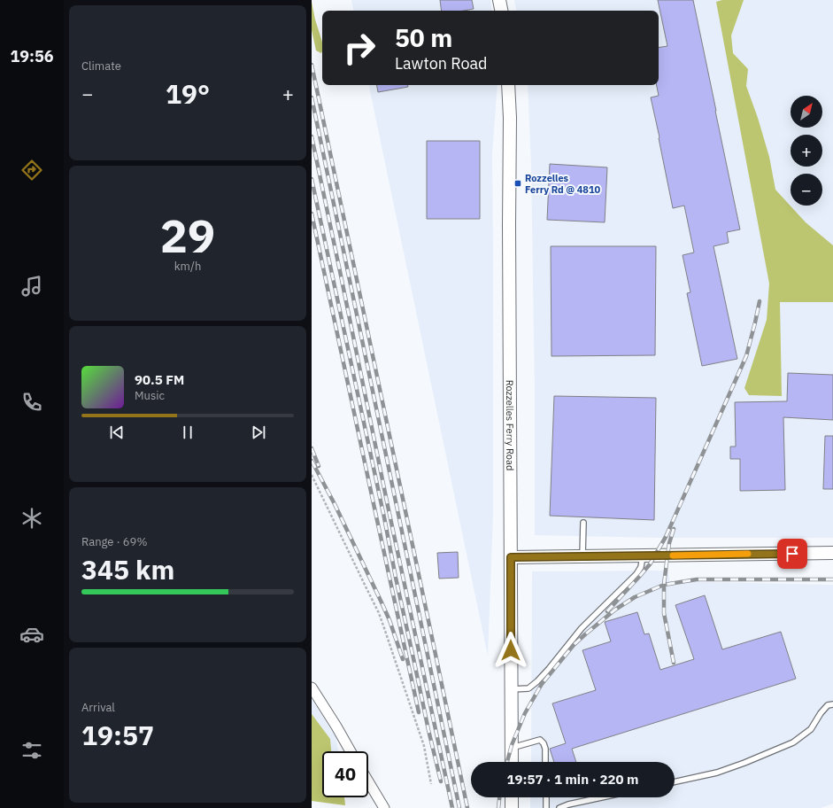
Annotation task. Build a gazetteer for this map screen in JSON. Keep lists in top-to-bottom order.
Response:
{
  "streets": {
    "street": ["Rozzelles Ferry Road"]
  },
  "places": {
    "transit": ["Rozzelles Ferry Rd @ 4810"]
  },
  "north": "top right",
  "page": {
    "tabs": "19:56",
    "tile": [
      "Climate",
      ["29", "km/h"],
      ["Range · 69%", "345 km"],
      ["Arrival", "19:57"]
    ],
    "turn": ["50 m", "Lawton Road"],
    "heat": ["−", "19°", "+"],
    "map_buttons": ["+", "−"],
    "song": ["90.5 FM", "Music"],
    "limit": "40",
    "trip": "19:57 · 1 min · 220 m"
  }
}
